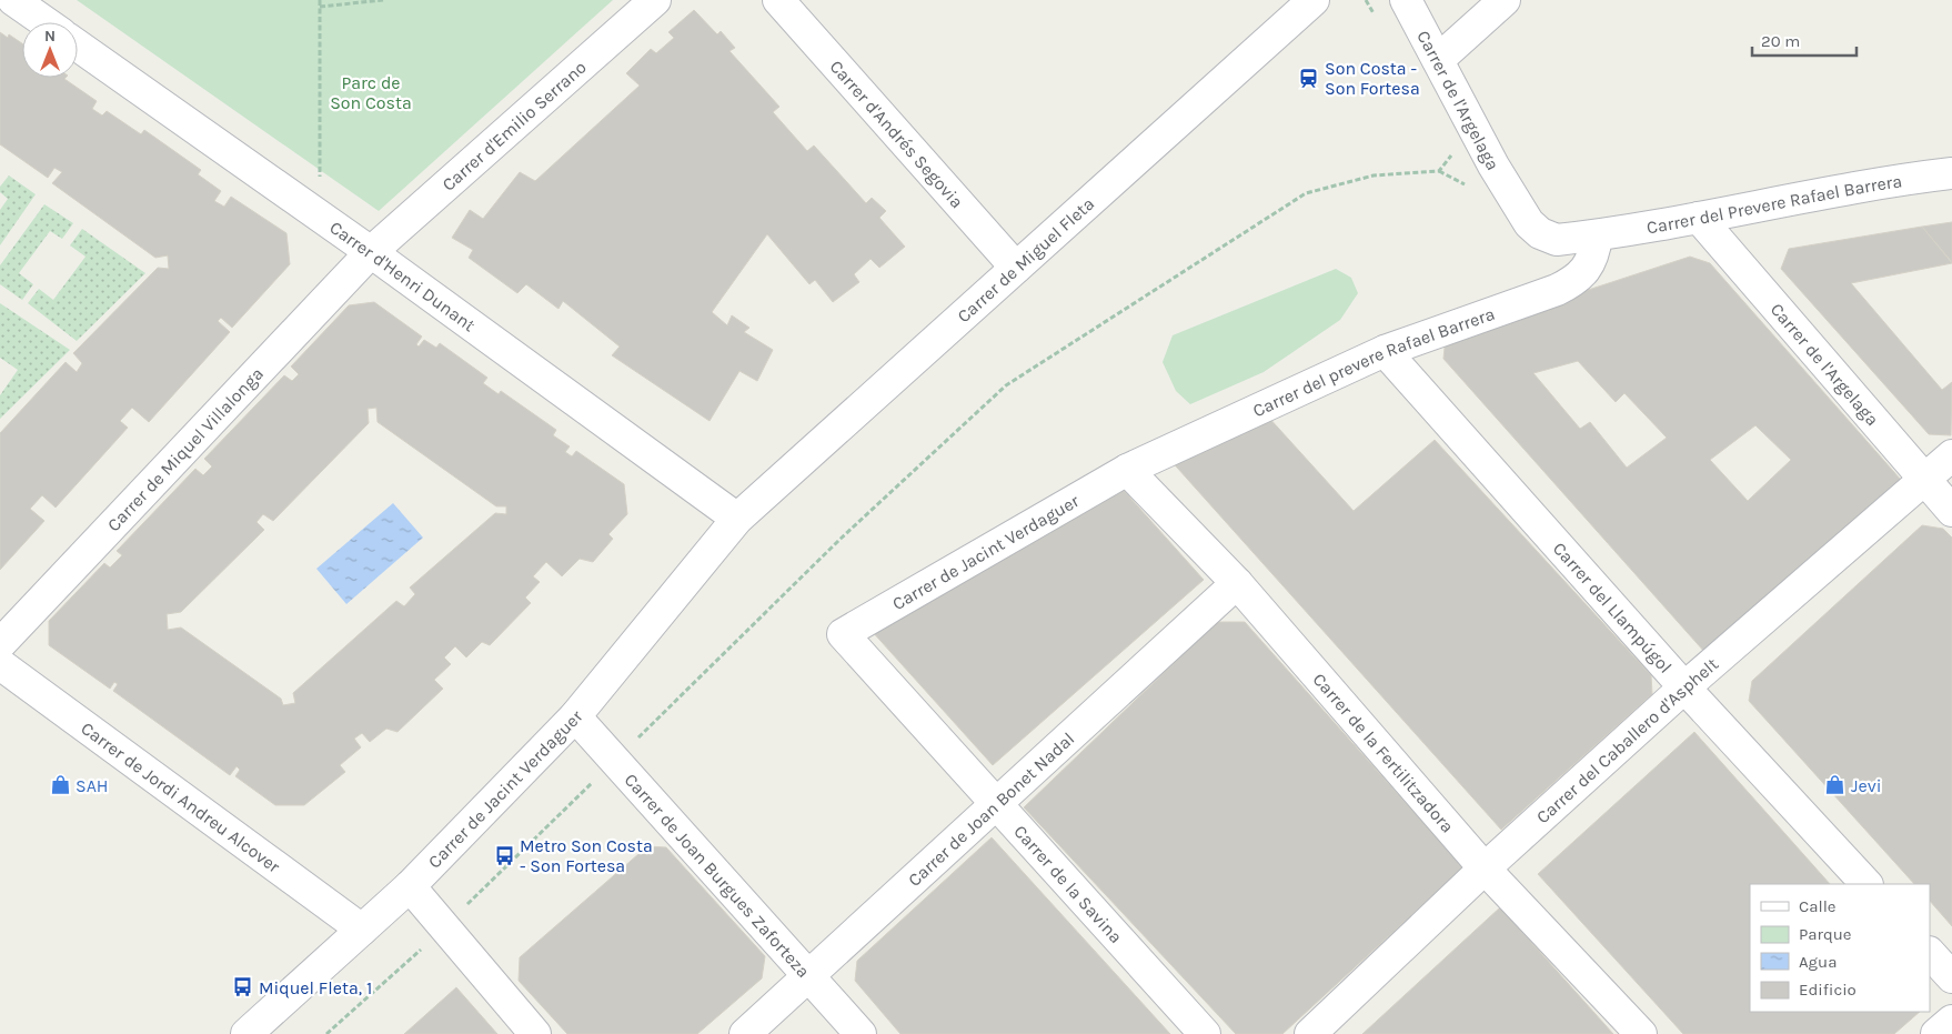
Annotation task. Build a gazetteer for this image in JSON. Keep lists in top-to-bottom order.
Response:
{
  "streets": {
    "street": [
      "Carrer de l'Argelaga",
      "Carrer d'Emilio Serrano",
      "Carrer d'Andrés Segovia",
      "Carrer del Prevere Rafael Barrera",
      "Carrer de Miguel Fleta",
      "Carrer d'Henri Dunant",
      "Carrer del prevere Rafael Barrera",
      "Carrer de Miquel Villalonga",
      "Carrer de Jacint Verdaguer",
      "Carrer del Llampúgol",
      "Carrer del Caballero d'Asphelt",
      "Carrer de la Fertilitzadora",
      "Carrer de Jordi Andreu Alcover",
      "Carrer de Joan Bonet Nadal",
      "Carrer de Joan Burgues Zaforteza",
      "Carrer de la Savina"
    ]
  },
  "crossings": [
    ["Carrer de l'Argelaga", "Carrer del Prevere Rafael Barrera"],
    ["Carrer de l'Argelaga", "Carrer del prevere Rafael Barrera"],
    ["Carrer de l'Argelaga", "Carrer del Caballero d'Asphelt"],
    ["Carrer d'Emilio Serrano", "Carrer d'Henri Dunant"],
    ["Carrer d'Emilio Serrano", "Carrer de Miquel Villalonga"],
    ["Carrer d'Andrés Segovia", "Carrer de Miguel Fleta"],
    ["Carrer del Prevere Rafael Barrera", "Carrer del prevere Rafael Barrera"],
    ["Carrer de Miguel Fleta", "Carrer d'Henri Dunant"],
    ["Carrer de Miguel Fleta", "Carrer de Jacint Verdaguer"],
    ["Carrer d'Henri Dunant", "Carrer de Miquel Villalonga"],
    ["Carrer d'Henri Dunant", "Carrer de Jacint Verdaguer"],
    ["Carrer del prevere Rafael Barrera", "Carrer de Jacint Verdaguer"],
    ["Carrer del prevere Rafael Barrera", "Carrer del Llampúgol"],
    ["Carrer del prevere Rafael Barrera", "Carrer de la Fertilitzadora"],
    ["Carrer de Jacint Verdaguer", "Carrer de la Fertilitzadora"],
    ["Carrer de Jacint Verdaguer", "Carrer de Jordi Andreu Alcover"],
    ["Carrer de Jacint Verdaguer", "Carrer de Joan Burgues Zaforteza"],
    ["Carrer de Jacint Verdaguer", "Carrer de la Savina"],
    ["Carrer del Llampúgol", "Carrer del Caballero d'Asphelt"],
    ["Carrer del Caballero d'Asphelt", "Carrer de la Fertilitzadora"],
    ["Carrer de la Fertilitzadora", "Carrer de Joan Bonet Nadal"],
    ["Carrer de Joan Bonet Nadal", "Carrer de Joan Burgues Zaforteza"],
    ["Carrer de Joan Bonet Nadal", "Carrer de la Savina"]
  ],
  "parks": ["Parc de Son Costa"],
  "places": {
    "station": ["Son Costa - Son Fortesa"],
    "shop": ["SAH", "Jevi"],
    "bus stop": ["Metro Son Costa - Son Fortesa", "Miquel Fleta, 1"]
  },
  "legend": [
    "Calle",
    "Parque",
    "Agua",
    "Edificio"
  ],
  "scale_bar": "20 m",
  "north": "top"
}
